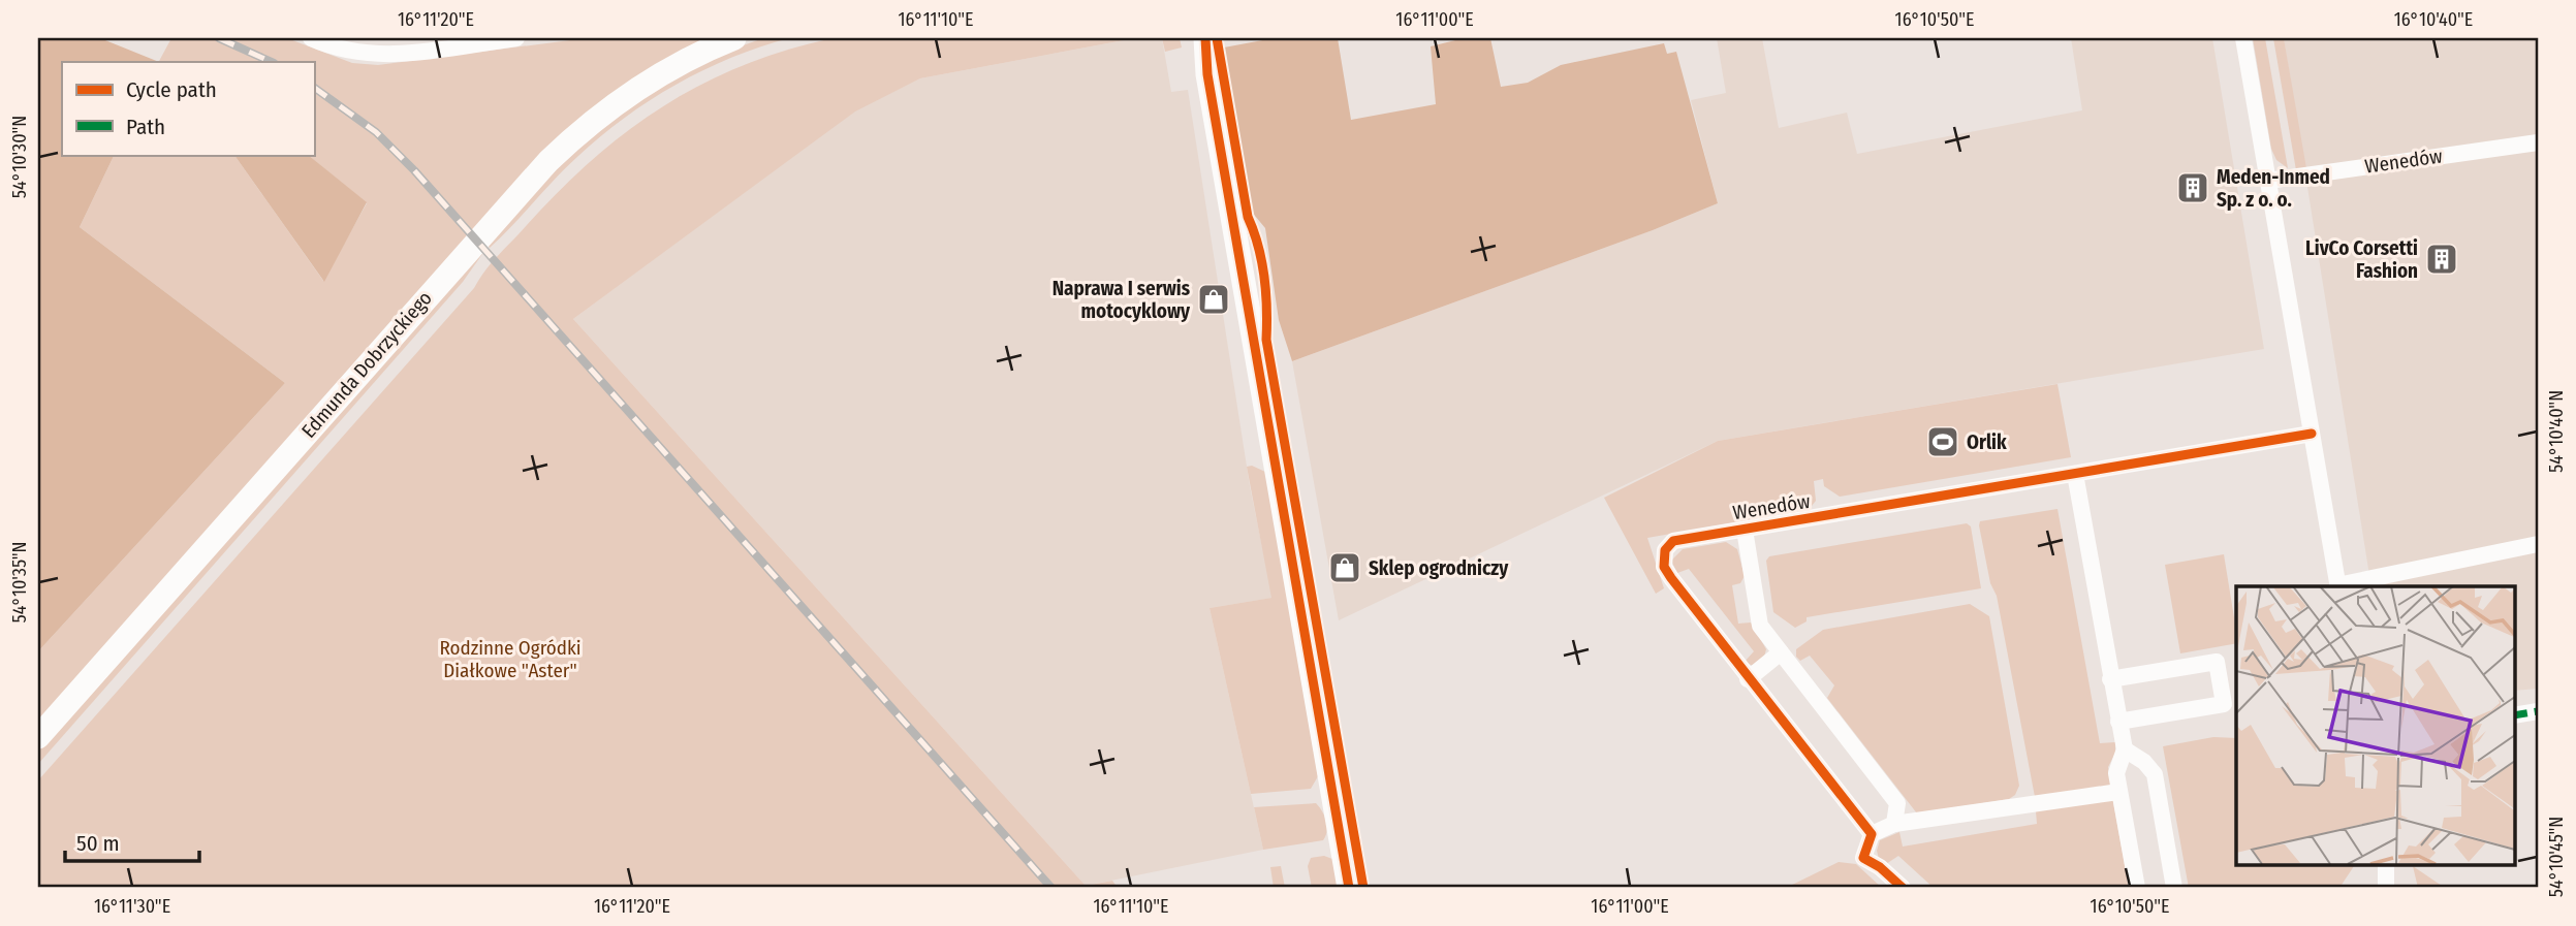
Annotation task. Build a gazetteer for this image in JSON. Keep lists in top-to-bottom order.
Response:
{
  "streets": {
    "main road": ["Edmunda Dobrzyckiego"],
    "street": ["Wenedów"]
  },
  "parks": ["Rodzinne Ogródki Diałkowe \"Aster\""],
  "places": {
    "building": ["Meden-Inmed Sp. z o. o.", "LivCo Corsetti Fashion"],
    "shop": ["Naprawa I serwis motocyklowy", "Sklep ogrodniczy"],
    "sports": ["Orlik"]
  },
  "legend": ["Cycle path", "Path"],
  "scale_bar": "50 m",
  "coordinates": [
    "16°11'20\"E",
    "16°11'10\"E",
    "16°11'00\"E",
    "16°10'50\"E",
    "16°10'40\"E",
    "54°10'30\"N",
    "54°10'40\"N",
    "54°10'35\"N",
    "54°10'45\"N",
    "16°11'30\"E"
  ]
}
